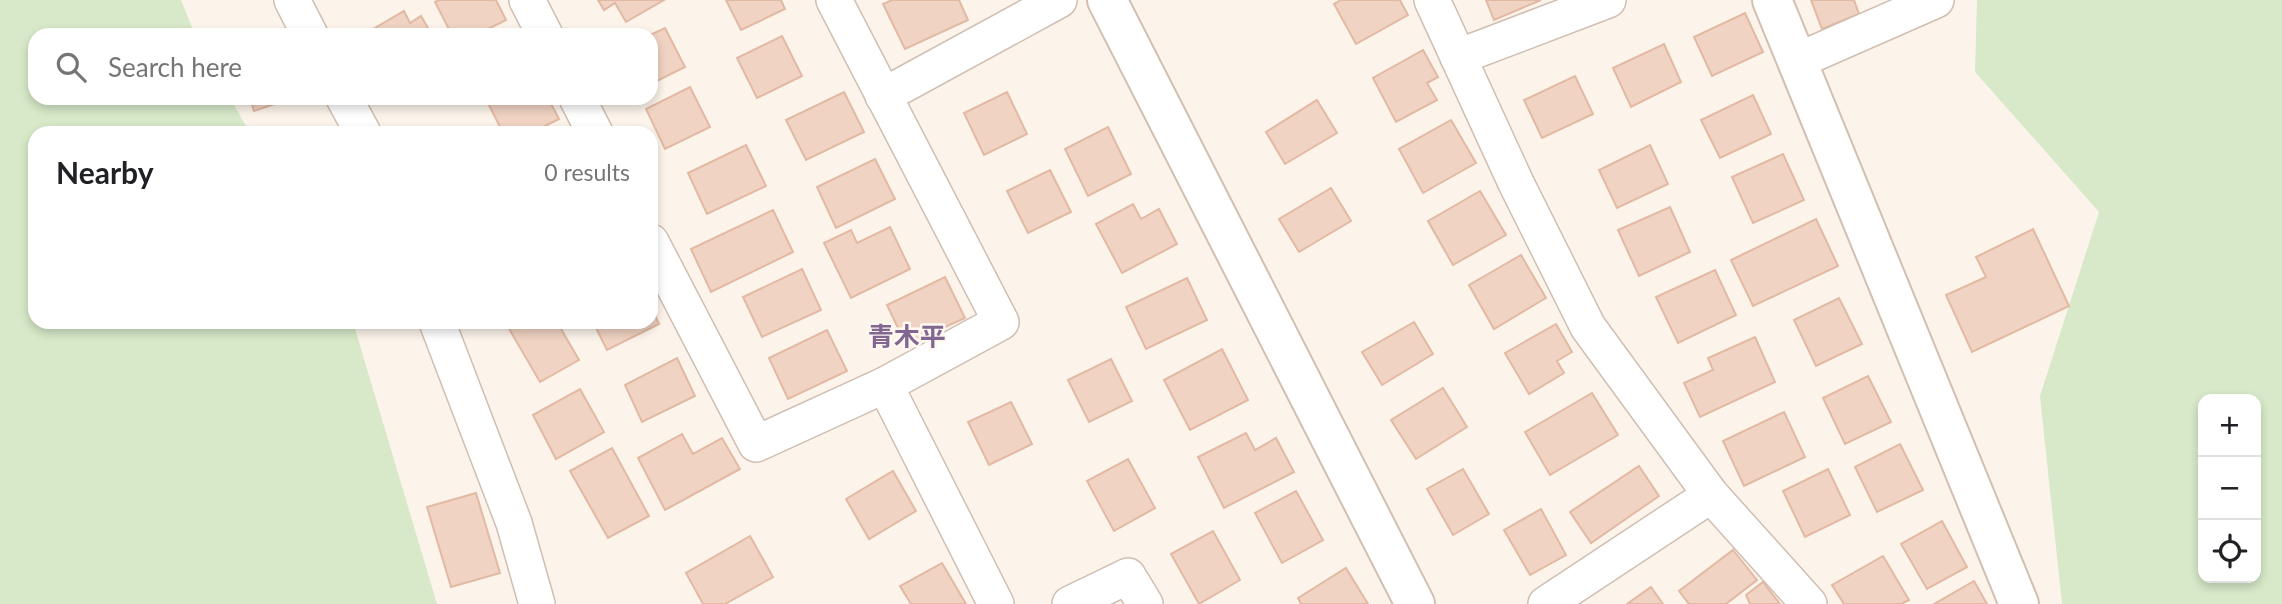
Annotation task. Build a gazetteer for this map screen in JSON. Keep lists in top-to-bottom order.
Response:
{
  "districts": ["青木平"],
  "page": {
    "search": "Search here",
    "heading": ["Nearby", "0 results"],
    "map_buttons": ["+", "−"]
  }
}
